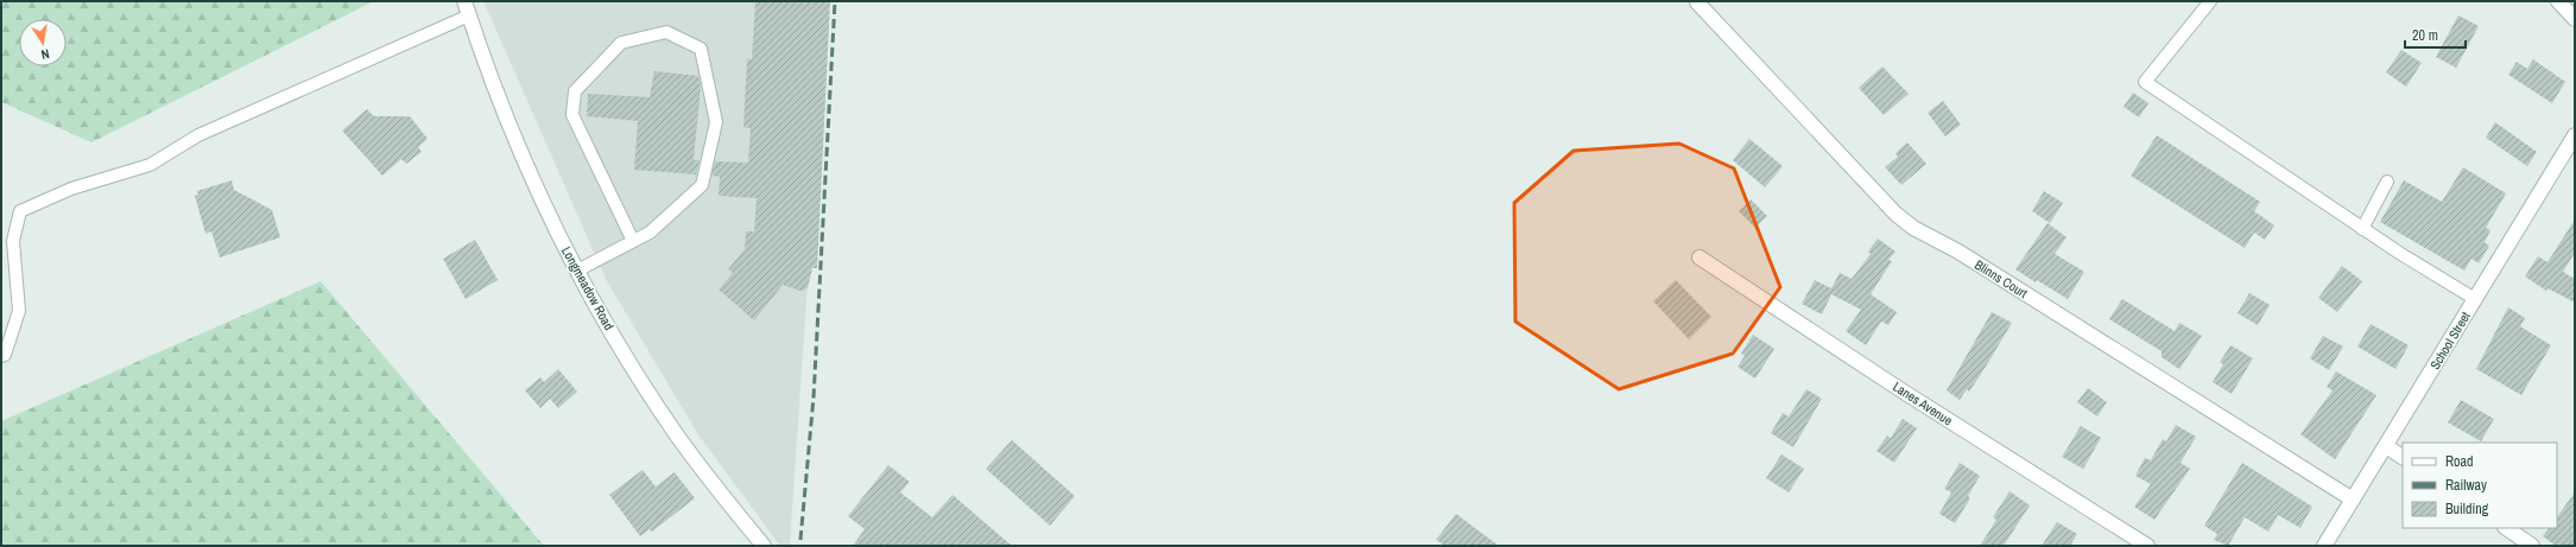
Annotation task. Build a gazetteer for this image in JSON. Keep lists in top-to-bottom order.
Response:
{
  "streets": {
    "street": [
      "Blinns Court",
      "Longmeadow Road",
      "School Street",
      "Lanes Avenue"
    ]
  },
  "crossings": [
    ["Blinns Court", "School Street"]
  ],
  "legend": ["Road", "Railway", "Building"],
  "scale_bar": "20 m",
  "north": "bottom"
}
